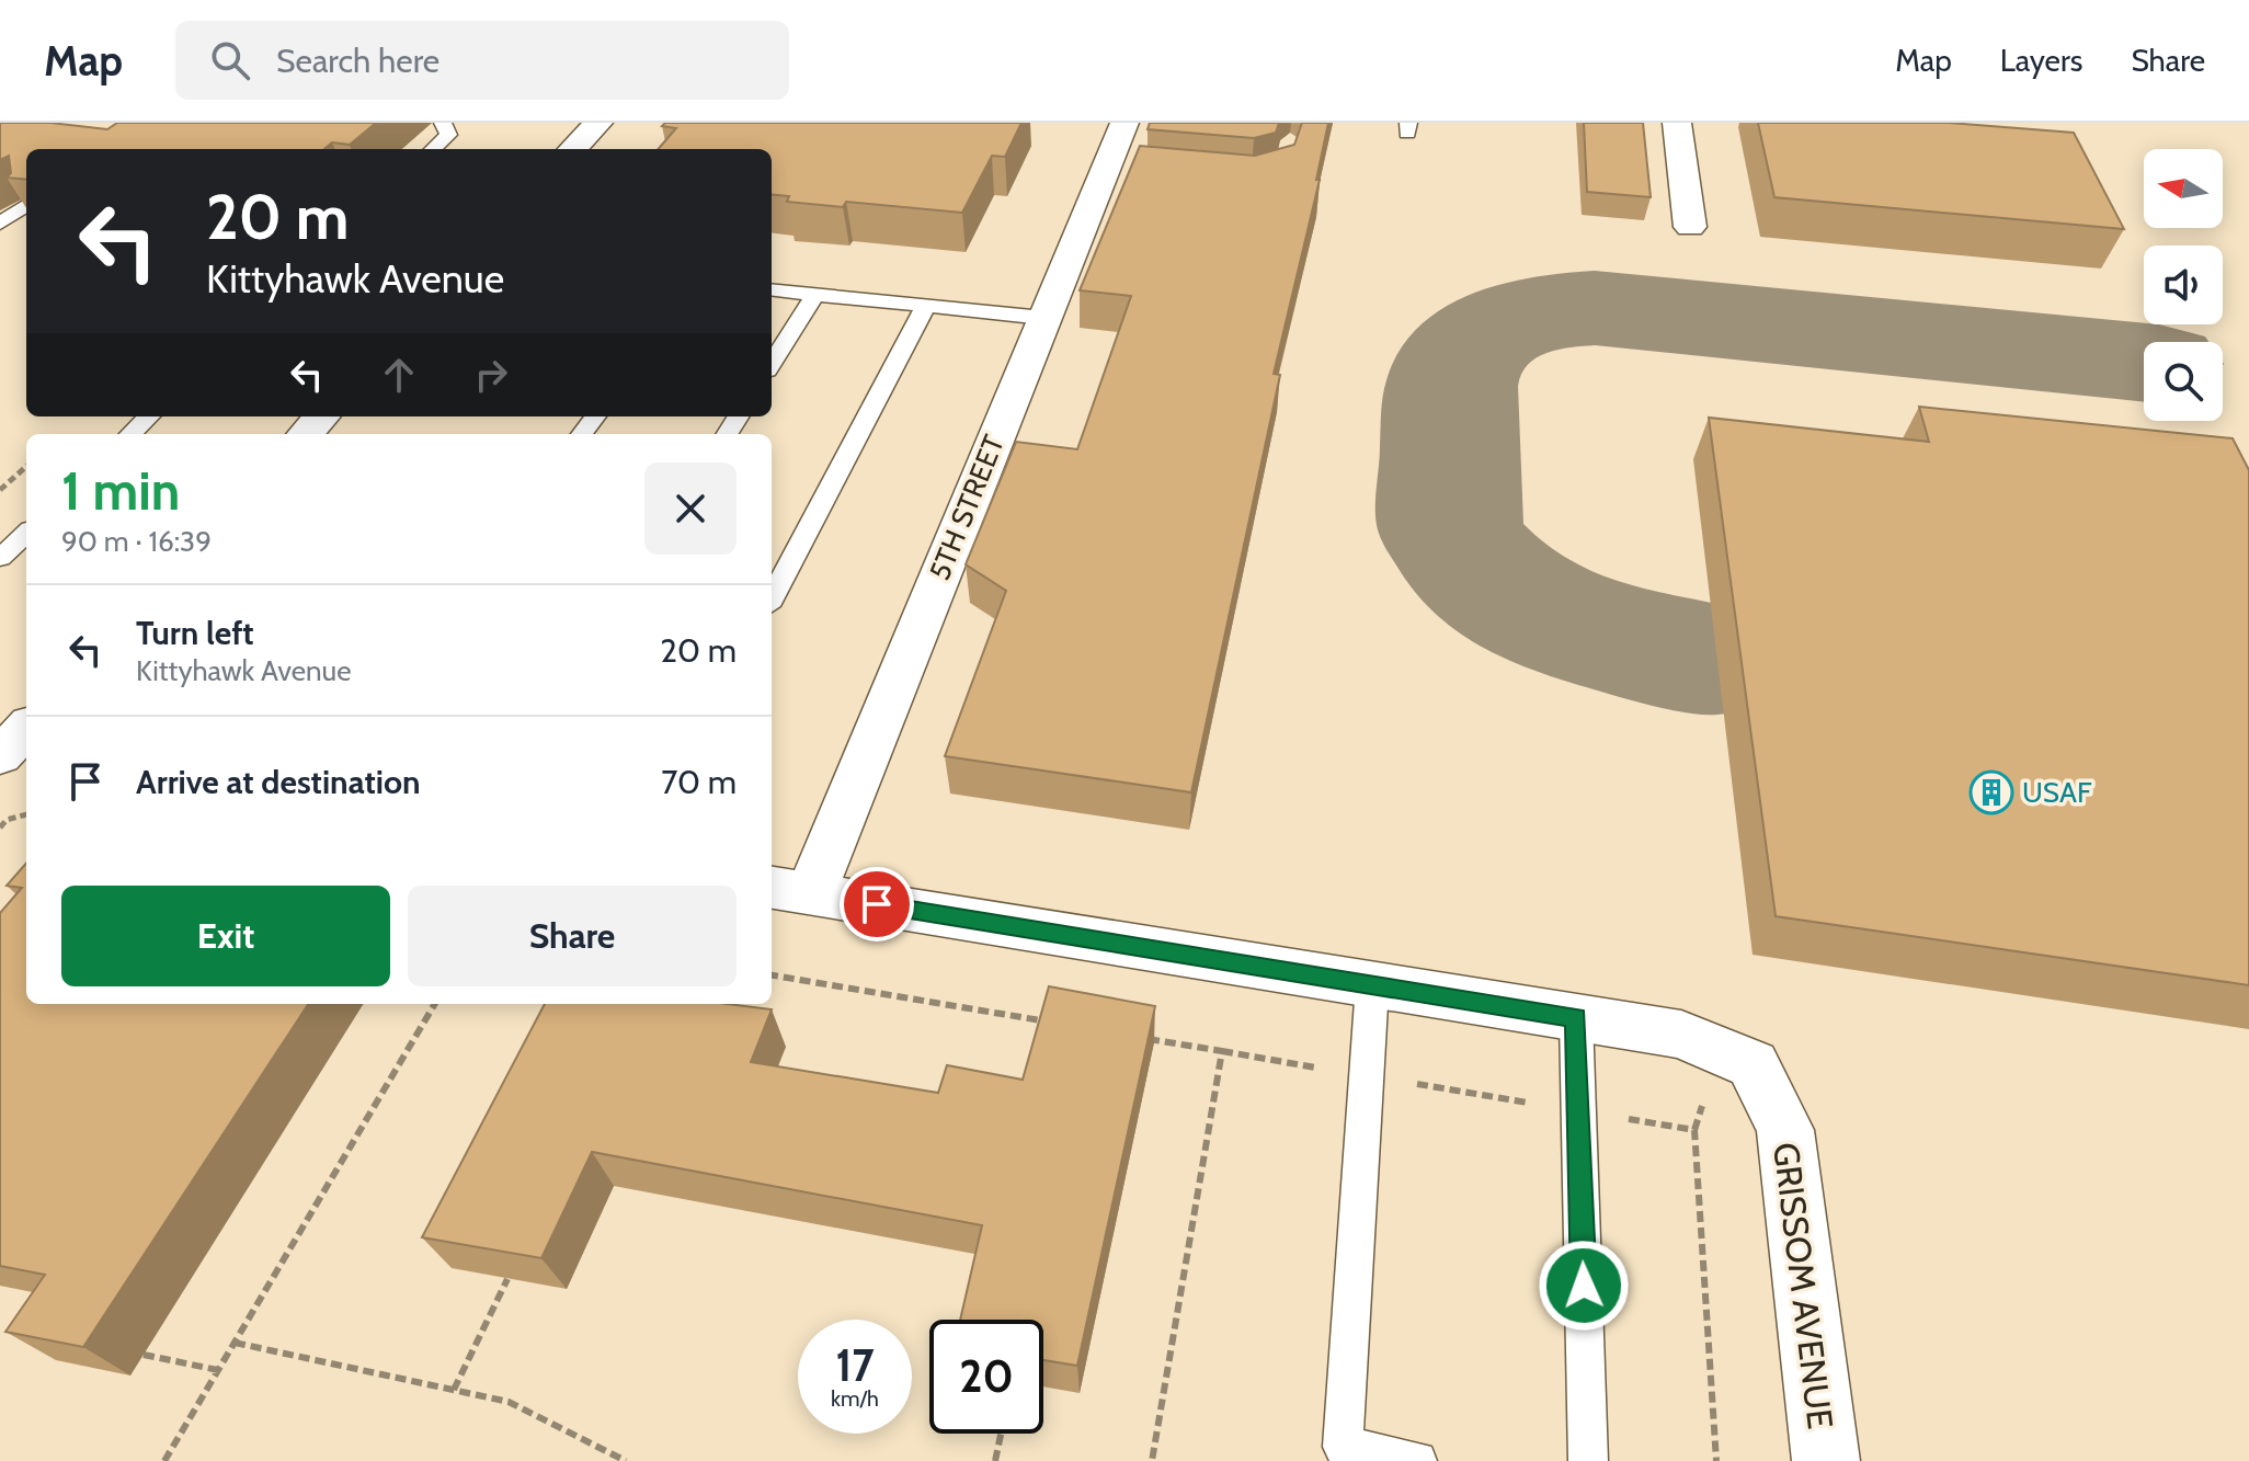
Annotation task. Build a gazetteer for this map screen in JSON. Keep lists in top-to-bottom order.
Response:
{
  "streets": {
    "street": ["5TH STREET", "GRISSOM AVENUE"]
  },
  "places": {
    "building": ["USAF"]
  },
  "north": "left",
  "page": {
    "header": "Map",
    "search": "Search here",
    "nav": ["Map", "Layers", "Share"],
    "turn": ["20 m", "Kittyhawk Avenue"],
    "heading": ["1 min", "90 m · 16:39"],
    "list": [
      {
        "name": "Turn left",
        "note": "Kittyhawk Avenue",
        "value": "20 m"
      },
      {
        "name": "Arrive at destination",
        "value": "70 m"
      }
    ],
    "buttons": ["Exit", "Share"],
    "speed": "17 km/h",
    "limit": "20"
  }
}
